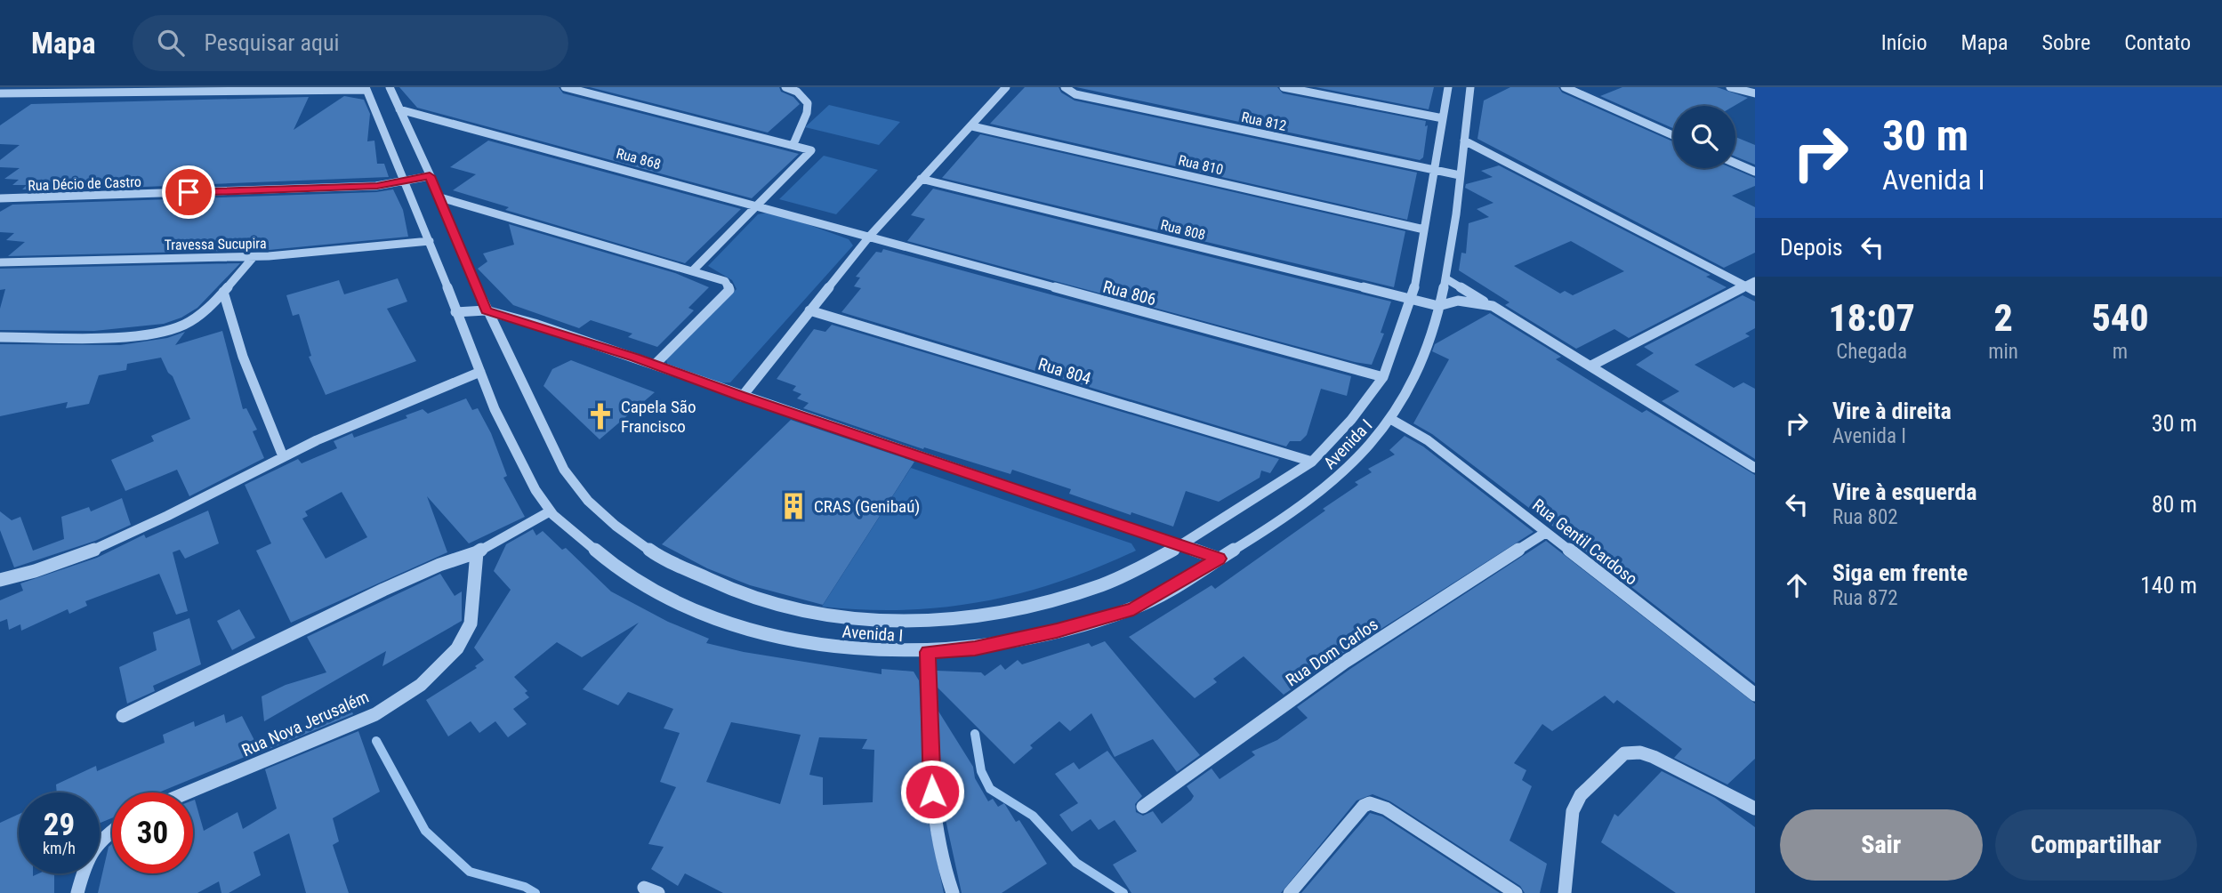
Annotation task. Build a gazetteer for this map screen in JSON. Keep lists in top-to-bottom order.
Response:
{
  "streets": {
    "street": [
      "Rua 812",
      "Rua 868",
      "Rua 810",
      "Rua Décio de Castro",
      "Rua 808",
      "Travessa Sucupira",
      "Rua 806",
      "Rua 804",
      "Avenida I",
      "Rua Gentil Cardoso",
      "Rua Dom Carlos",
      "Rua Nova Jerusalém"
    ]
  },
  "crossings": [
    ["Rua 812", "Avenida I"],
    ["Rua 868", "Rua 806"],
    ["Rua 868", "Avenida I"],
    ["Rua 810", "Avenida I"],
    ["Rua Décio de Castro", "Avenida I"],
    ["Rua 808", "Avenida I"],
    ["Travessa Sucupira", "Avenida I"],
    ["Rua 806", "Avenida I"],
    ["Rua 804", "Avenida I"],
    ["Avenida I", "Rua Gentil Cardoso"],
    ["Rua Gentil Cardoso", "Rua Dom Carlos"]
  ],
  "places": {
    "church": ["Capela São Francisco"],
    "building": ["CRAS (Genibaú)"]
  },
  "page": {
    "header": "Mapa",
    "search": "Pesquisar aqui",
    "nav": [
      "Início",
      "Mapa",
      "Sobre",
      "Contato"
    ],
    "turn": ["30 m", "Avenida I"],
    "then": "Depois",
    "eta": [
      "18:07",
      "Chegada",
      "2",
      "min",
      "540",
      "m"
    ],
    "list": [
      {
        "name": "Vire à direita",
        "note": "Avenida I",
        "value": "30 m"
      },
      {
        "name": "Vire à esquerda",
        "note": "Rua 802",
        "value": "80 m"
      },
      {
        "name": "Siga em frente",
        "note": "Rua 872",
        "value": "140 m"
      }
    ],
    "speed": "29 km/h",
    "limit": "30",
    "buttons": ["Sair", "Compartilhar"]
  }
}
